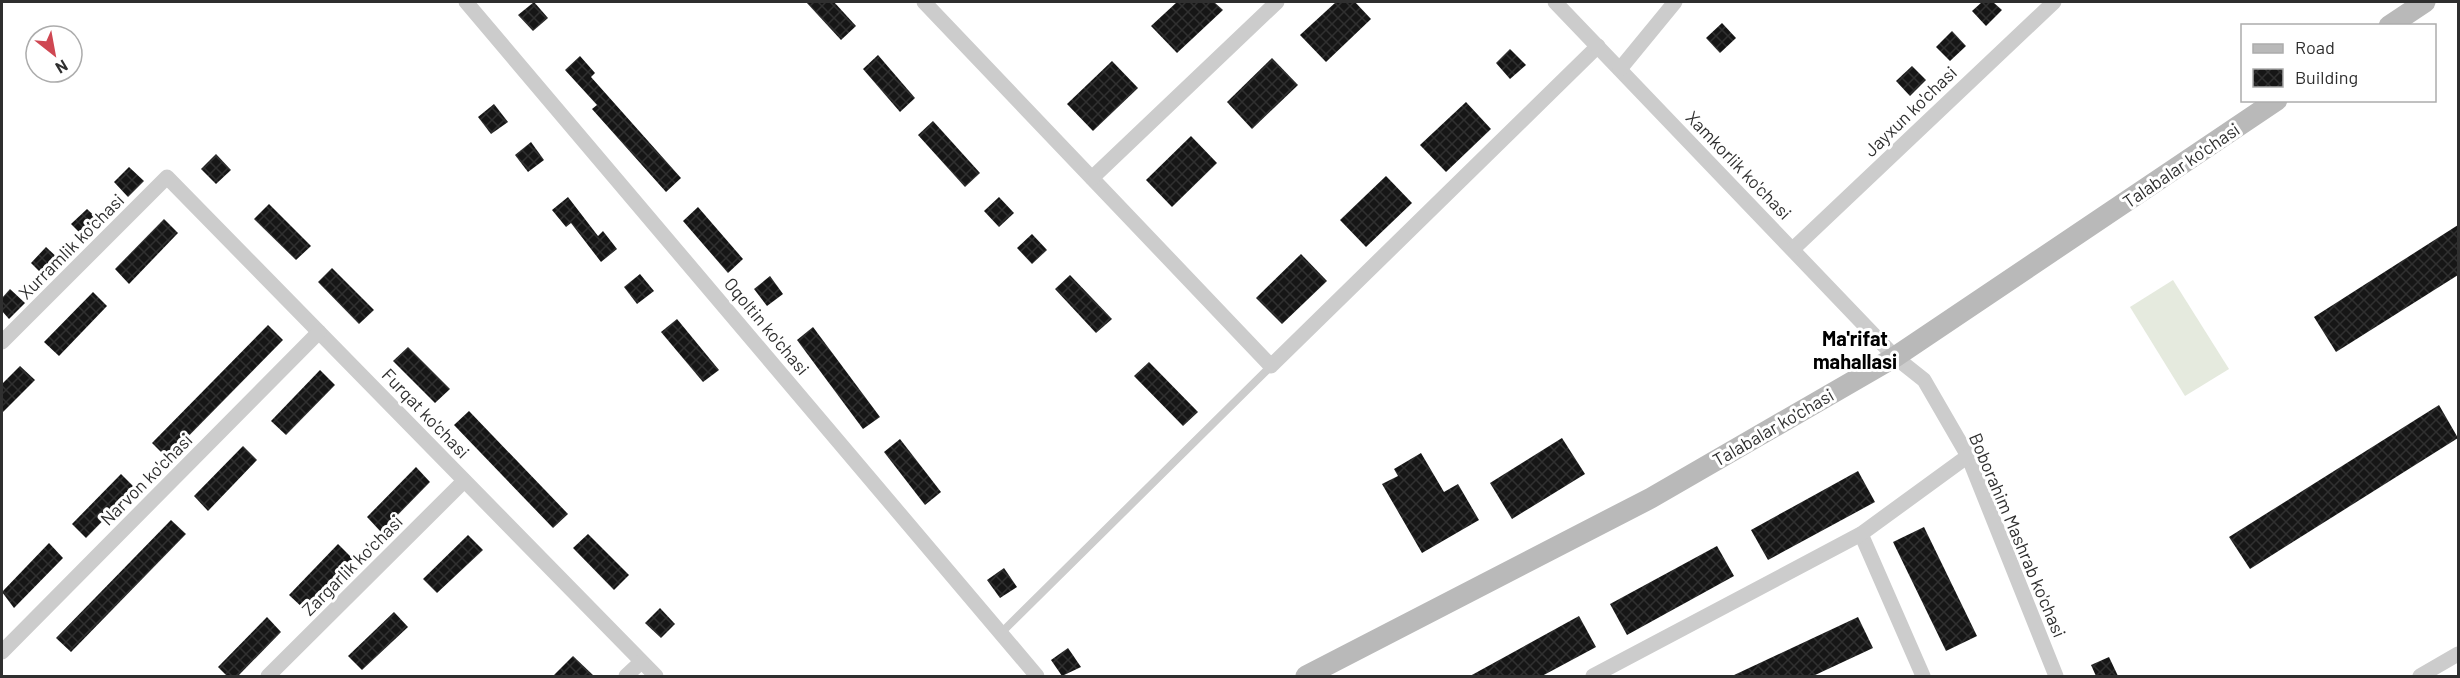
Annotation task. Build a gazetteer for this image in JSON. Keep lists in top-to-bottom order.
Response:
{
  "streets": {
    "street": [
      "Jayxun ko'chasi",
      "Xamkorlik ko'chasi",
      "Talabalar ko'chasi",
      "Xurramlik ko'chasi",
      "Oqoltin ko'chasi",
      "Furqat ko'chasi",
      "Narvon ko'chasi",
      "Boborahim Mashrab ko'chasi",
      "Zargarlik ko'chasi"
    ]
  },
  "crossings": [
    ["Jayxun ko'chasi", "Xamkorlik ko'chasi"],
    ["Xamkorlik ko'chasi", "Talabalar ko'chasi"],
    ["Xamkorlik ko'chasi", "Boborahim Mashrab ko'chasi"],
    ["Talabalar ko'chasi", "Boborahim Mashrab ko'chasi"],
    ["Xurramlik ko'chasi", "Furqat ko'chasi"],
    ["Furqat ko'chasi", "Narvon ko'chasi"],
    ["Furqat ko'chasi", "Zargarlik ko'chasi"]
  ],
  "districts": ["Ma'rifat mahallasi"],
  "legend": ["Road", "Building"],
  "north": "bottom right"
}
